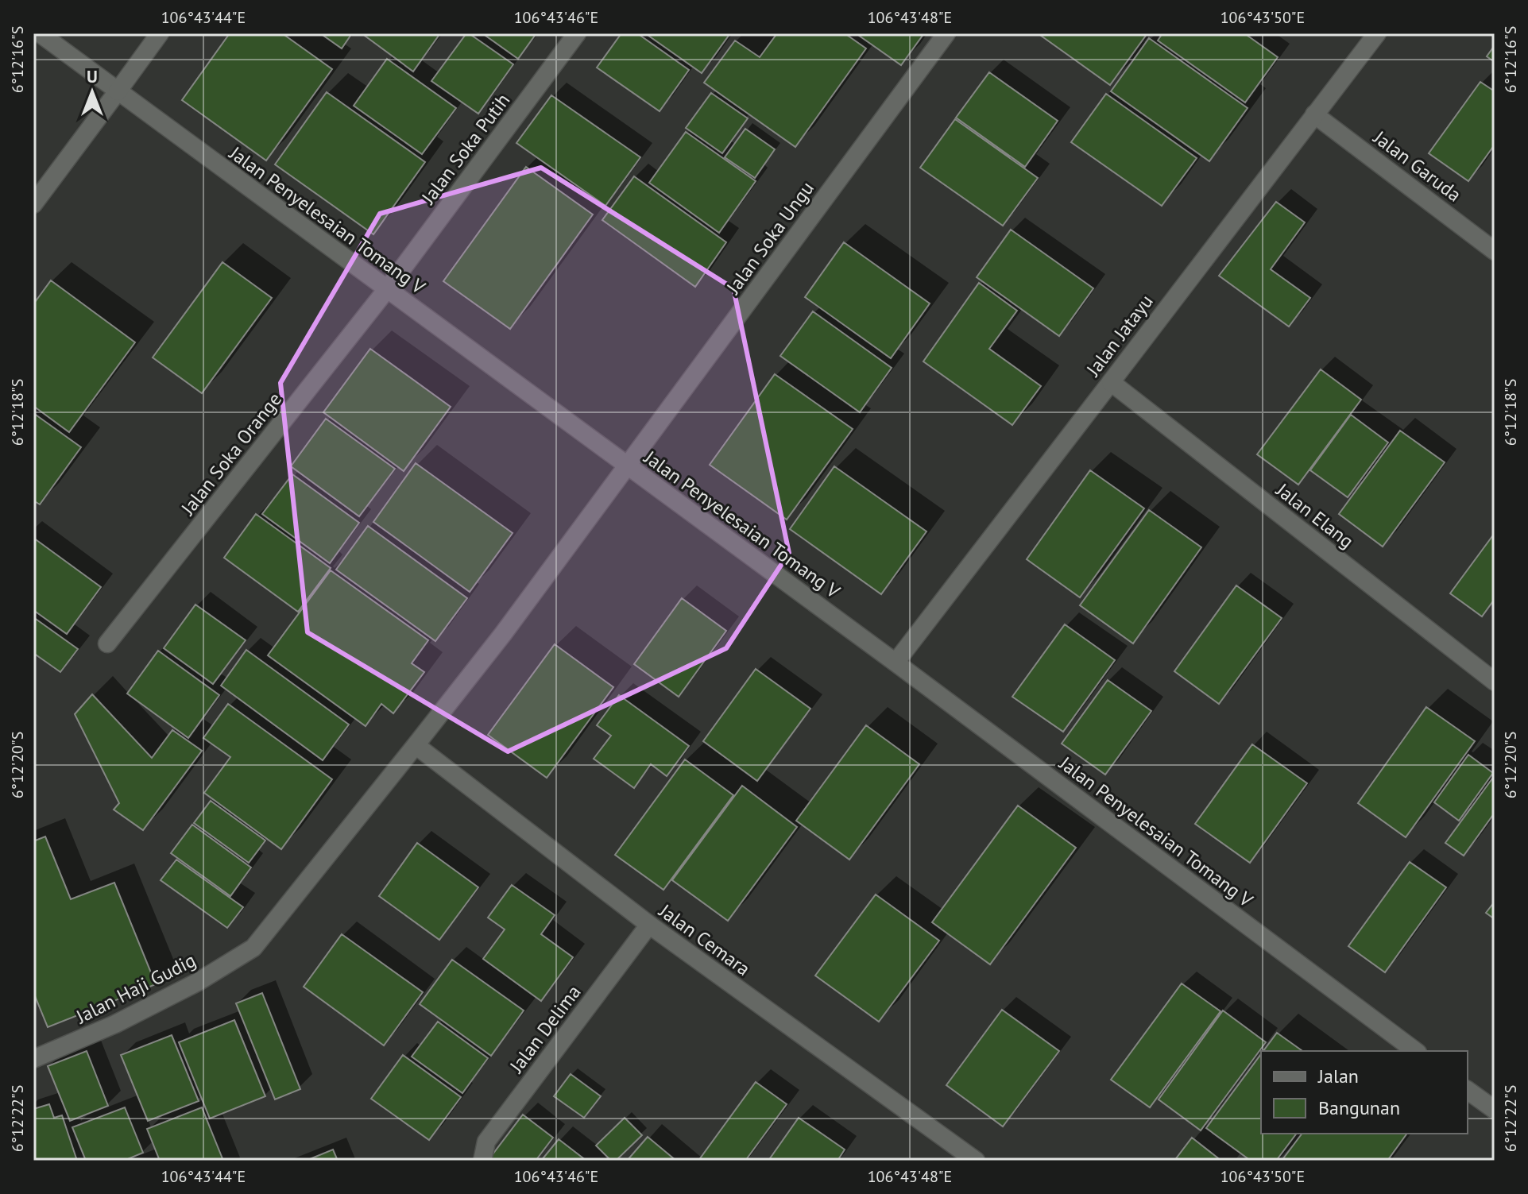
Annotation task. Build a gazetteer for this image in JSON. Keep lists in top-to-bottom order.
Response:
{
  "streets": {
    "street": [
      "Jalan Soka Putih",
      "Jalan Garuda",
      "Jalan Penyelesaian Tomang V",
      "Jalan Soka Ungu",
      "Jalan Jatayu",
      "Jalan Soka Orange",
      "Jalan Elang",
      "Jalan Cemara",
      "Jalan Haji Gudig",
      "Jalan Delima"
    ]
  },
  "crossings": [
    ["Jalan Soka Putih", "Jalan Penyelesaian Tomang V"],
    ["Jalan Soka Putih", "Jalan Soka Orange"],
    ["Jalan Garuda", "Jalan Jatayu"],
    ["Jalan Penyelesaian Tomang V", "Jalan Soka Ungu"],
    ["Jalan Penyelesaian Tomang V", "Jalan Jatayu"],
    ["Jalan Penyelesaian Tomang V", "Jalan Soka Orange"],
    ["Jalan Soka Ungu", "Jalan Cemara"],
    ["Jalan Soka Ungu", "Jalan Haji Gudig"],
    ["Jalan Jatayu", "Jalan Elang"],
    ["Jalan Cemara", "Jalan Haji Gudig"],
    ["Jalan Cemara", "Jalan Delima"]
  ],
  "legend": ["Jalan", "Bangunan"],
  "north": "top",
  "coordinates": [
    "106°43'44\"E",
    "106°43'46\"E",
    "106°43'48\"E",
    "106°43'50\"E",
    "6°12'16\"S",
    "6°12'18\"S",
    "6°12'20\"S",
    "6°12'22\"S"
  ]
}
